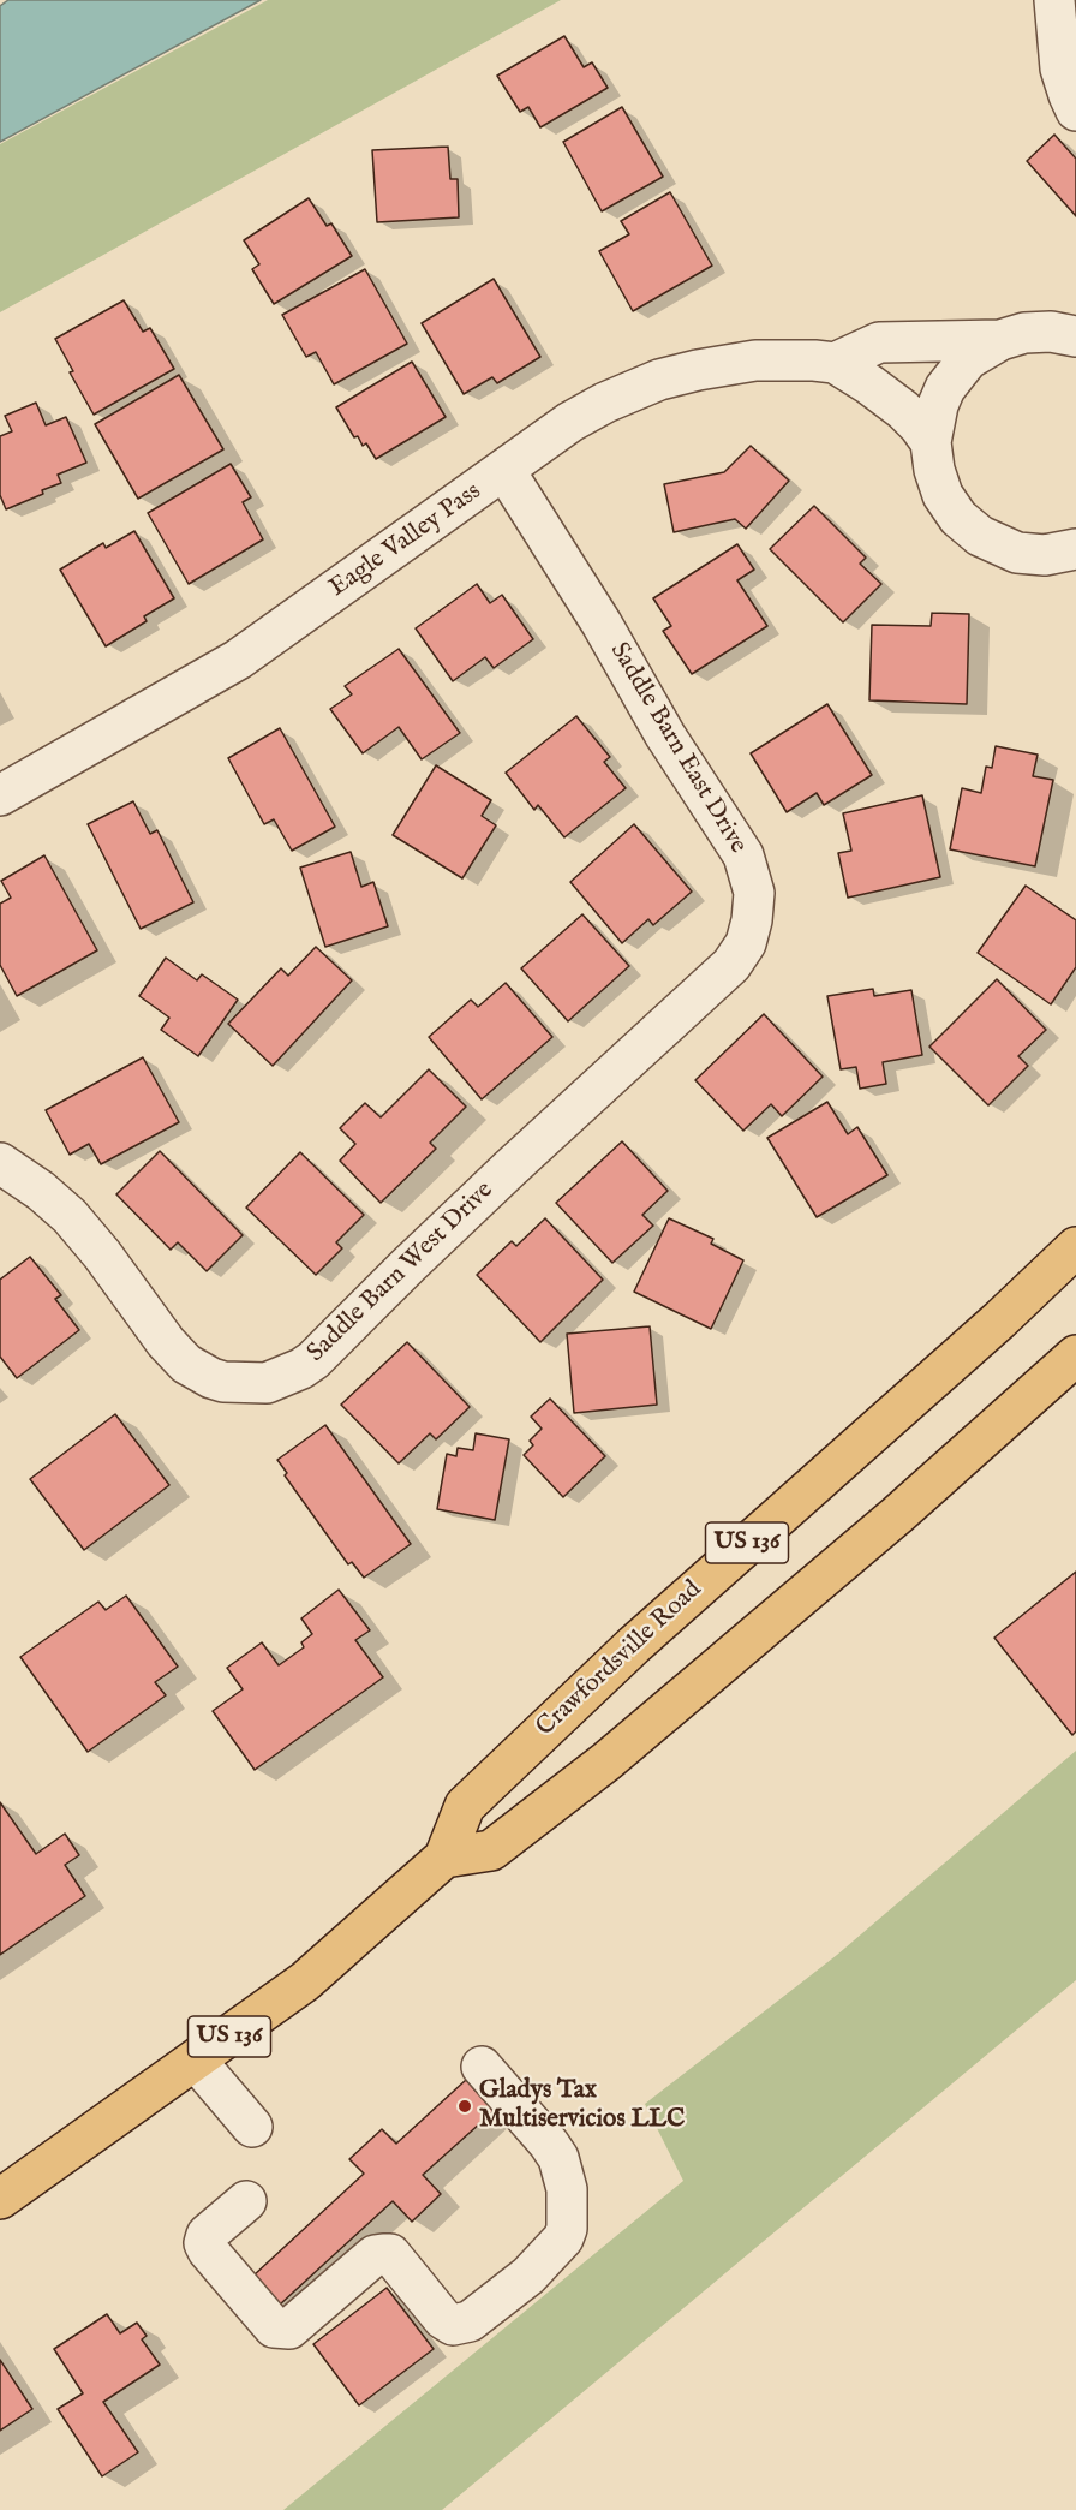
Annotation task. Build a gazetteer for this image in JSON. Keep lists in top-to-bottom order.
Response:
{
  "streets": {
    "main road": ["US 136", "Crawfordsville Road"],
    "street": ["Eagle Valley Pass", "Saddle Barn East Drive", "Saddle Barn West Drive"]
  },
  "crossings": [
    ["Eagle Valley Pass", "Saddle Barn East Drive"],
    ["Saddle Barn East Drive", "Saddle Barn West Drive"],
    ["US 136", "Crawfordsville Road"]
  ],
  "places": ["Gladys Tax Multiservicios LLC"]
}
